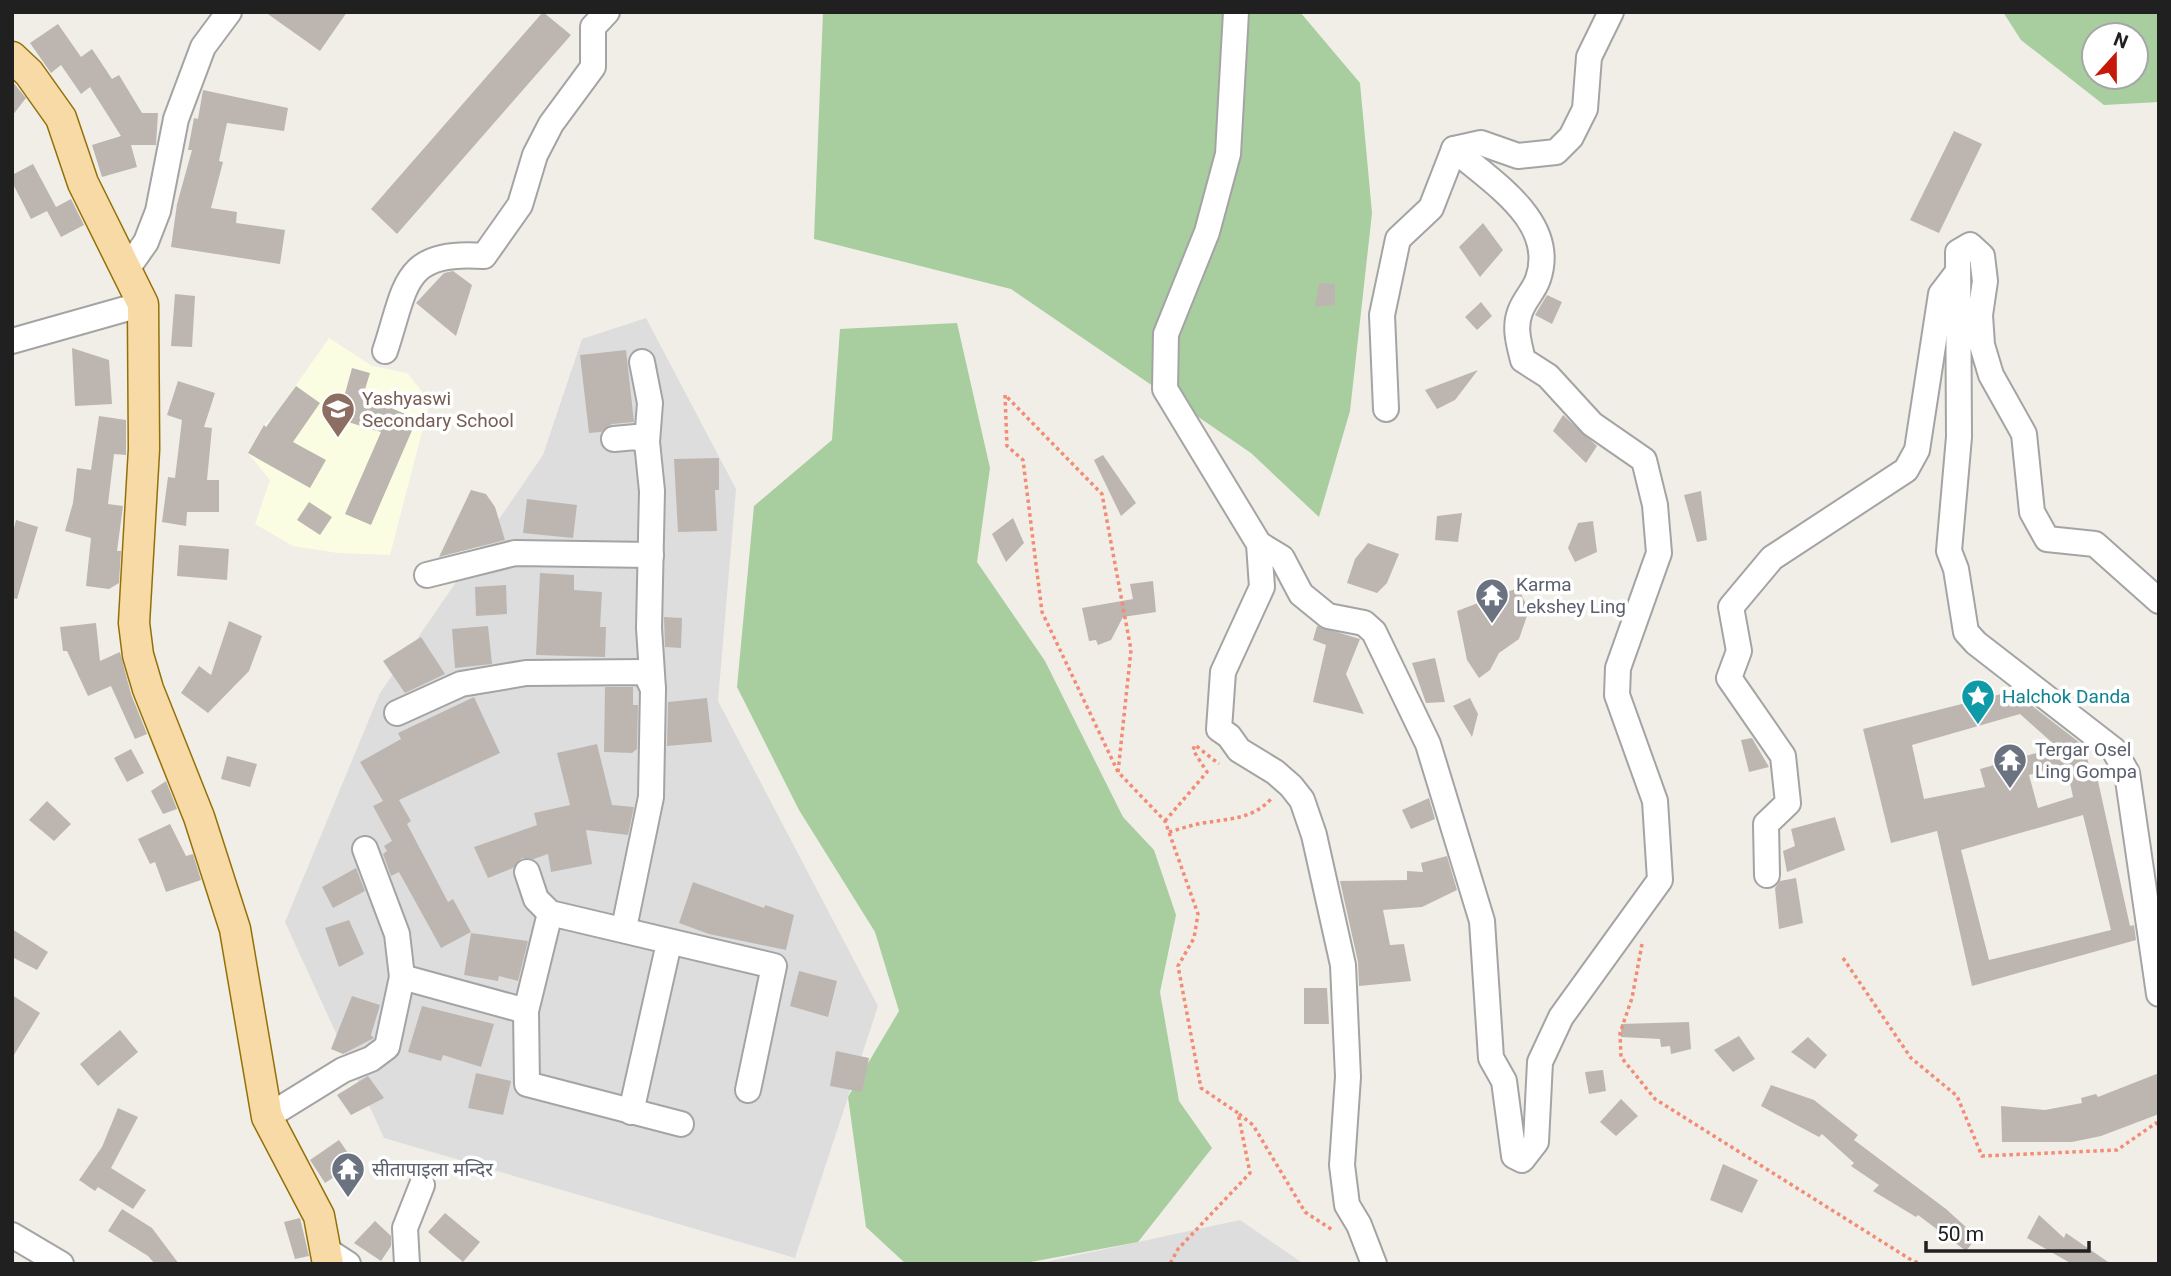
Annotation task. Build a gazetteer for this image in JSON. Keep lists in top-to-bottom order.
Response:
{
  "places": {
    "school or university": ["Yashyaswi Secondary School"],
    "temple": ["Karma Lekshey Ling", "Tergar Osel Ling Gompa", "सीतापाइला मन्दिर"],
    "place": ["Halchok Danda"]
  },
  "scale_bar": "50 m",
  "north": "top"
}
